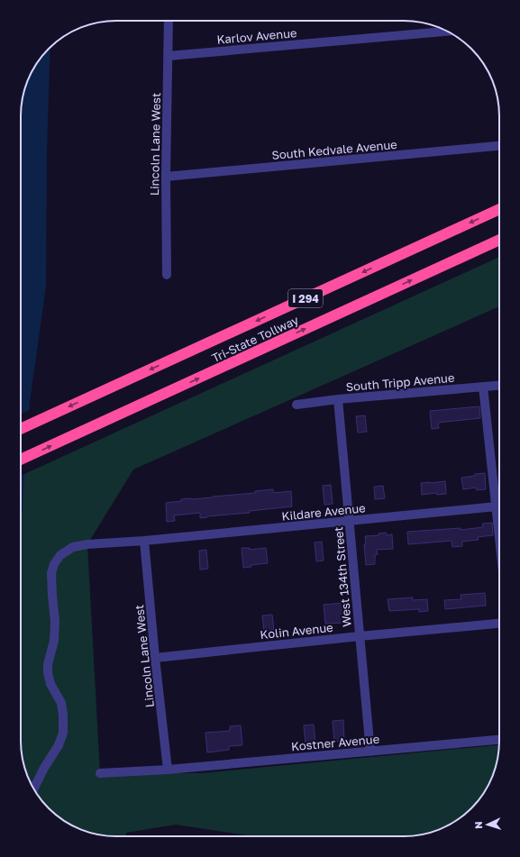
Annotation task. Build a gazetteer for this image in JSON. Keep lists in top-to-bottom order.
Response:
{
  "streets": {
    "highway": ["I 294", "Tri-State Tollway"],
    "street": [
      "Karlov Avenue",
      "Lincoln Lane West",
      "South Kedvale Avenue",
      "South Tripp Avenue",
      "Kildare Avenue",
      "West 134th Street",
      "Kolin Avenue",
      "Kostner Avenue"
    ]
  },
  "crossings": [
    ["Karlov Avenue", "Lincoln Lane West"],
    ["Lincoln Lane West", "South Kedvale Avenue"],
    ["Lincoln Lane West", "Kildare Avenue"],
    ["Lincoln Lane West", "Kolin Avenue"],
    ["Lincoln Lane West", "Kostner Avenue"],
    ["South Tripp Avenue", "West 134th Street"],
    ["Kildare Avenue", "West 134th Street"],
    ["West 134th Street", "Kolin Avenue"],
    ["West 134th Street", "Kostner Avenue"]
  ],
  "north": "left"
}
